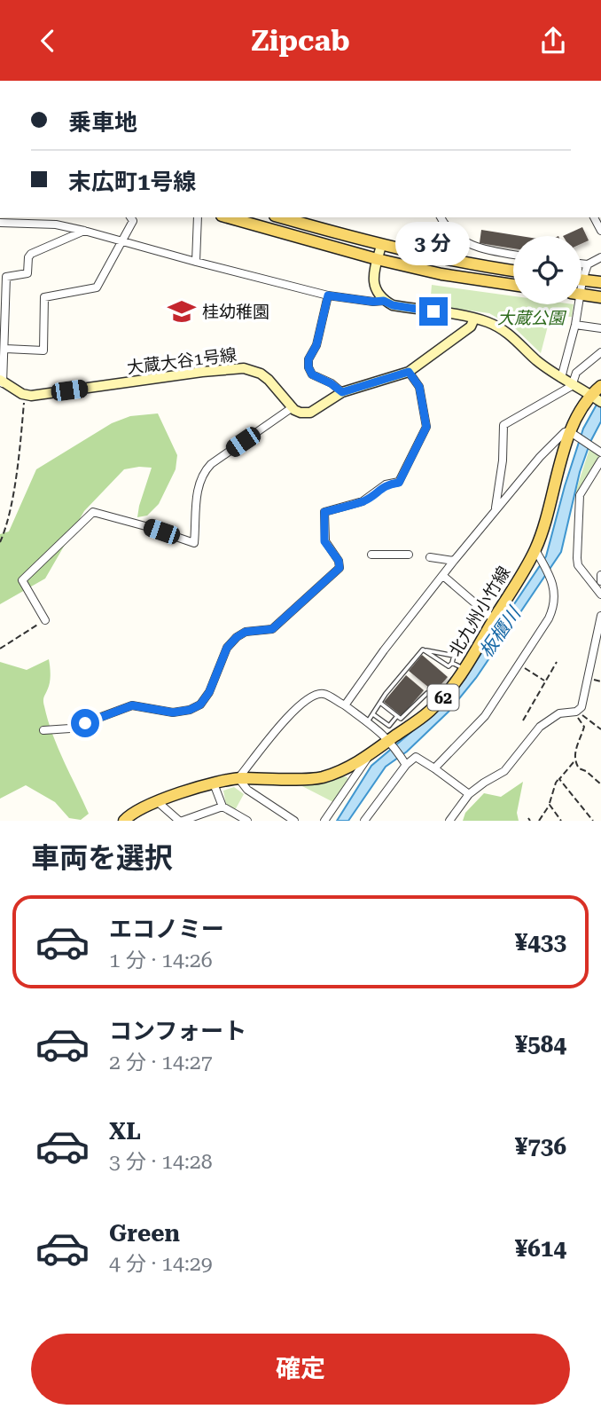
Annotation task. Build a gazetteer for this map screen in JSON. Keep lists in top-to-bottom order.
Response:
{
  "streets": {
    "main road": ["北九州小竹線", "62"],
    "street": ["大蔵大谷1号線"]
  },
  "water": ["板櫃川"],
  "parks": ["大蔵公園"],
  "places": {
    "school or university": ["桂幼稚園"]
  },
  "page": {
    "header": "Zipcab",
    "banner": ["乗車地", "末広町1号線"],
    "bubble": "3 分",
    "heading": "車両を選択",
    "list": [
      {
        "name": "エコノミー",
        "note": "1 分 · 14:26",
        "value": "¥433"
      },
      {
        "name": "コンフォート",
        "note": "2 分 · 14:27",
        "value": "¥584"
      },
      {
        "name": "XL",
        "note": "3 分 · 14:28",
        "value": "¥736"
      },
      {
        "name": "Green",
        "note": "4 分 · 14:29",
        "value": "¥614"
      }
    ],
    "buttons": "確定"
  }
}
